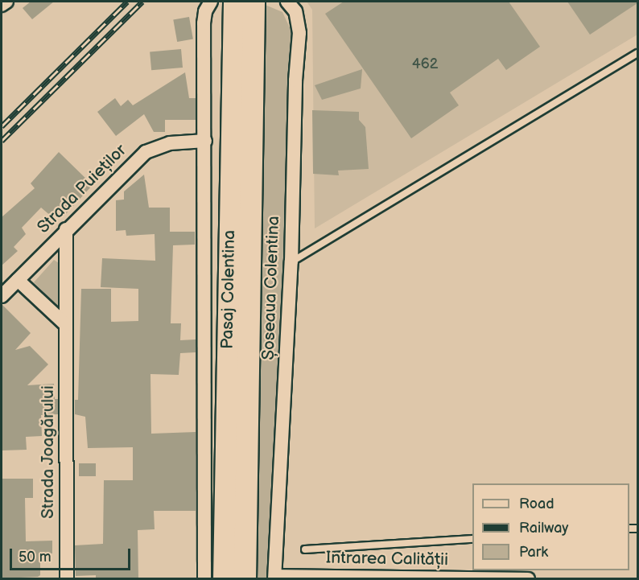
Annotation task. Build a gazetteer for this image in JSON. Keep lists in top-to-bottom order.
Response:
{
  "streets": {
    "highway": ["Pasaj Colentina"],
    "street": [
      "Strada Puieților",
      "Șoseaua Colentina",
      "Strada Joagărului",
      "Intrarea Calității"
    ]
  },
  "crossings": [
    ["Strada Puieților", "Strada Joagărului"],
    ["Șoseaua Colentina", "Intrarea Calității"]
  ],
  "house_numbers": ["462"],
  "legend": ["Road", "Railway", "Park"],
  "scale_bar": "50 m"
}
